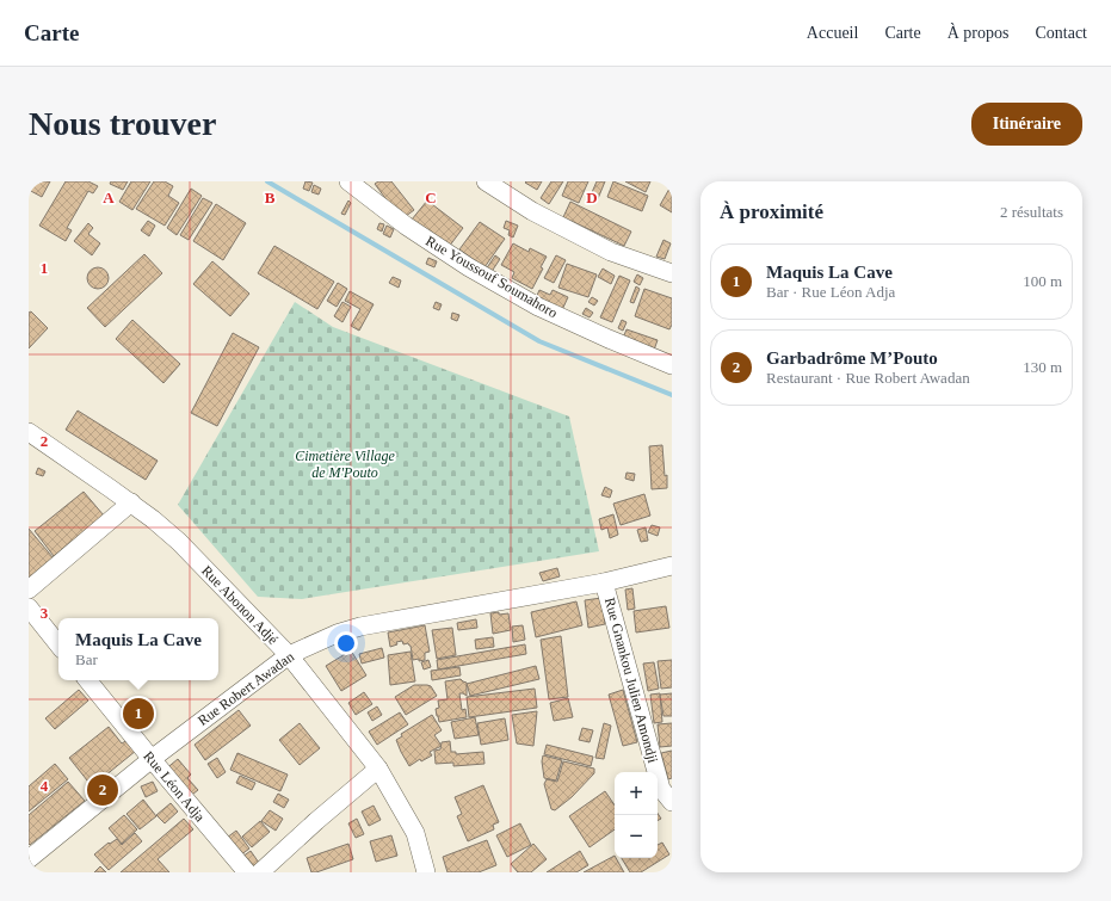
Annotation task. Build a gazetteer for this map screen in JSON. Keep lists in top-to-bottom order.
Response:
{
  "streets": {
    "street": [
      "Rue Youssouf Soumahoro",
      "Rue Abonon Adjé",
      "Rue Gnankou Julien Amondji",
      "Rue Robert Awadan",
      "Rue Léon Adja"
    ]
  },
  "crossings": [
    ["Rue Abonon Adjé", "Rue Robert Awadan"],
    ["Rue Gnankou Julien Amondji", "Rue Robert Awadan"],
    ["Rue Robert Awadan", "Rue Léon Adja"]
  ],
  "parks": ["Cimetière Village de M'Pouto"],
  "page": {
    "header": "Carte",
    "nav": [
      "Accueil",
      "Carte",
      "À propos",
      "Contact"
    ],
    "buttons": "Itinéraire",
    "title": "Nous trouver",
    "heading": ["À proximité", "2 résultats"],
    "list": [
      {
        "mark": "1",
        "name": "Maquis La Cave",
        "note": "Bar · Rue Léon Adja",
        "value": "100 m"
      },
      {
        "mark": "2",
        "name": "Garbadrôme M’Pouto",
        "note": "Restaurant · Rue Robert Awadan",
        "value": "130 m"
      }
    ],
    "popup": ["Maquis La Cave", "Bar"],
    "pins": ["1", "2"],
    "map_buttons": ["+", "−"]
  },
  "grid": {
    "columns": [
      "A",
      "B",
      "C",
      "D"
    ],
    "rows": [
      "1",
      "2",
      "3",
      "4"
    ]
  }
}
